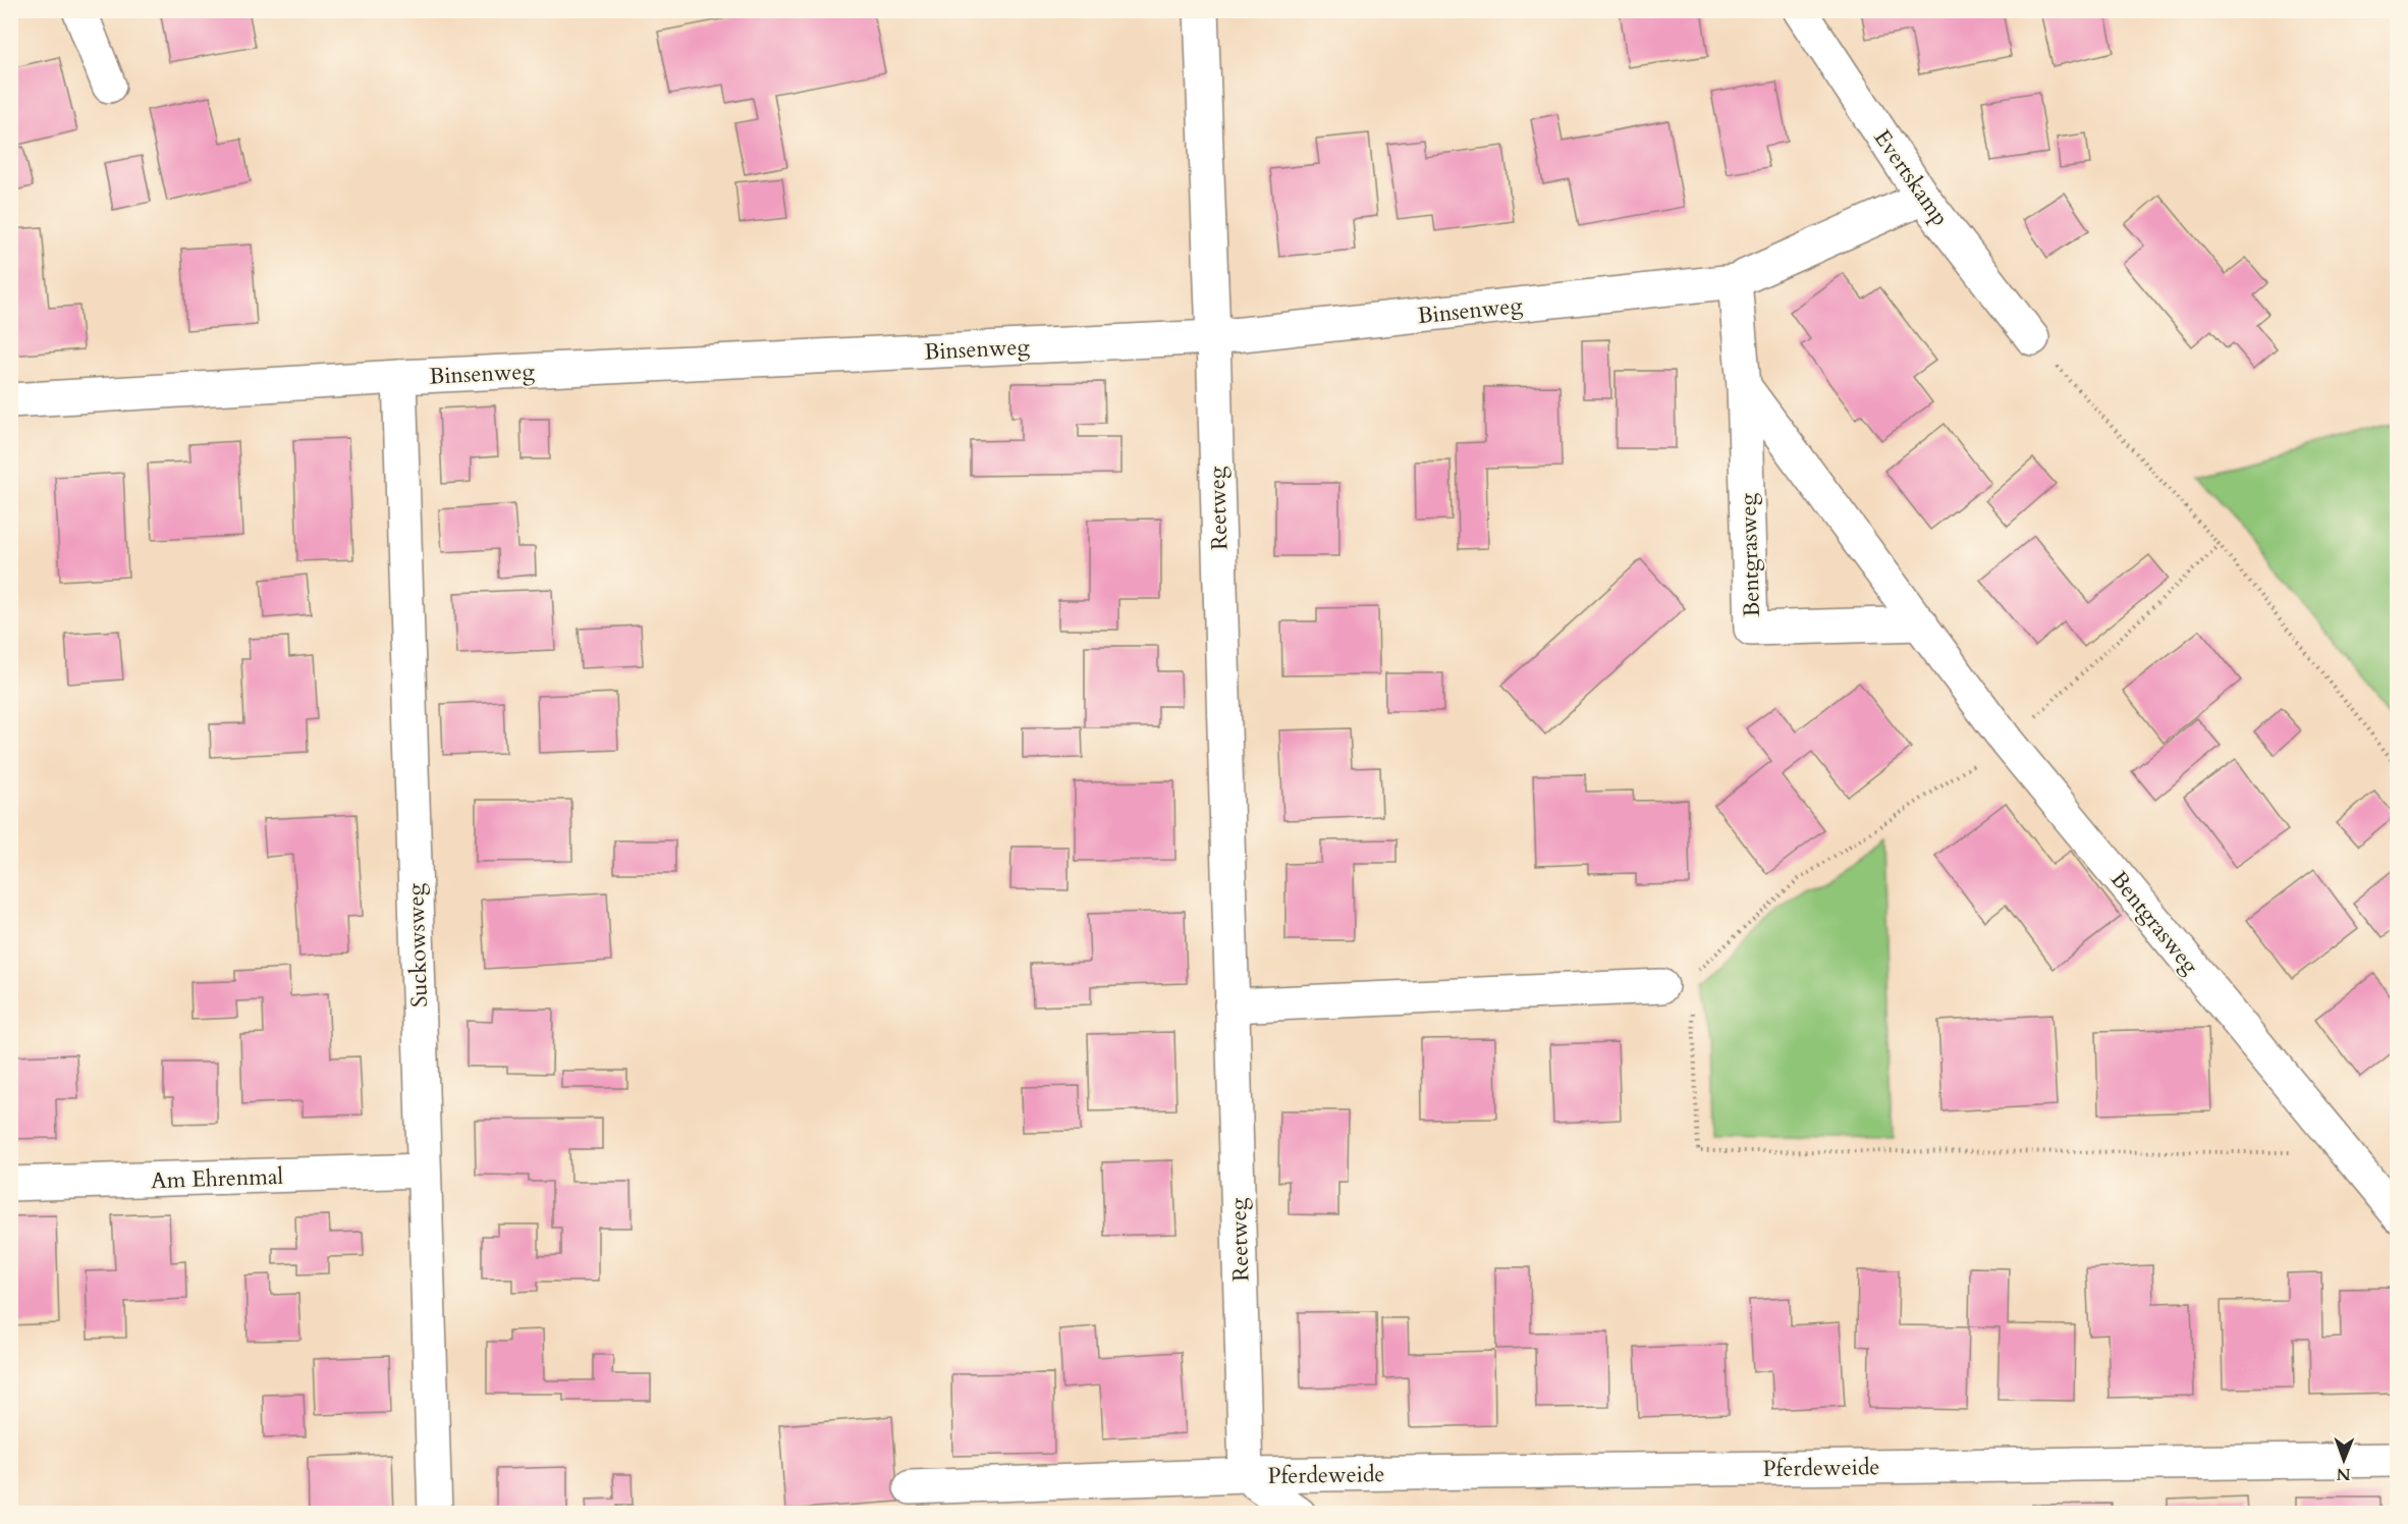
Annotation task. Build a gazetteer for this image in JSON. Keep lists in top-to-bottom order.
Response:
{
  "streets": {
    "street": [
      "Evertskamp",
      "Binsenweg",
      "Reetweg",
      "Bentgrasweg",
      "Suckowsweg",
      "Am Ehrenmal",
      "Pferdeweide"
    ]
  },
  "crossings": [
    ["Evertskamp", "Binsenweg"],
    ["Binsenweg", "Reetweg"],
    ["Binsenweg", "Bentgrasweg"],
    ["Binsenweg", "Suckowsweg"],
    ["Reetweg", "Pferdeweide"],
    ["Suckowsweg", "Am Ehrenmal"]
  ],
  "north": "bottom"
}
